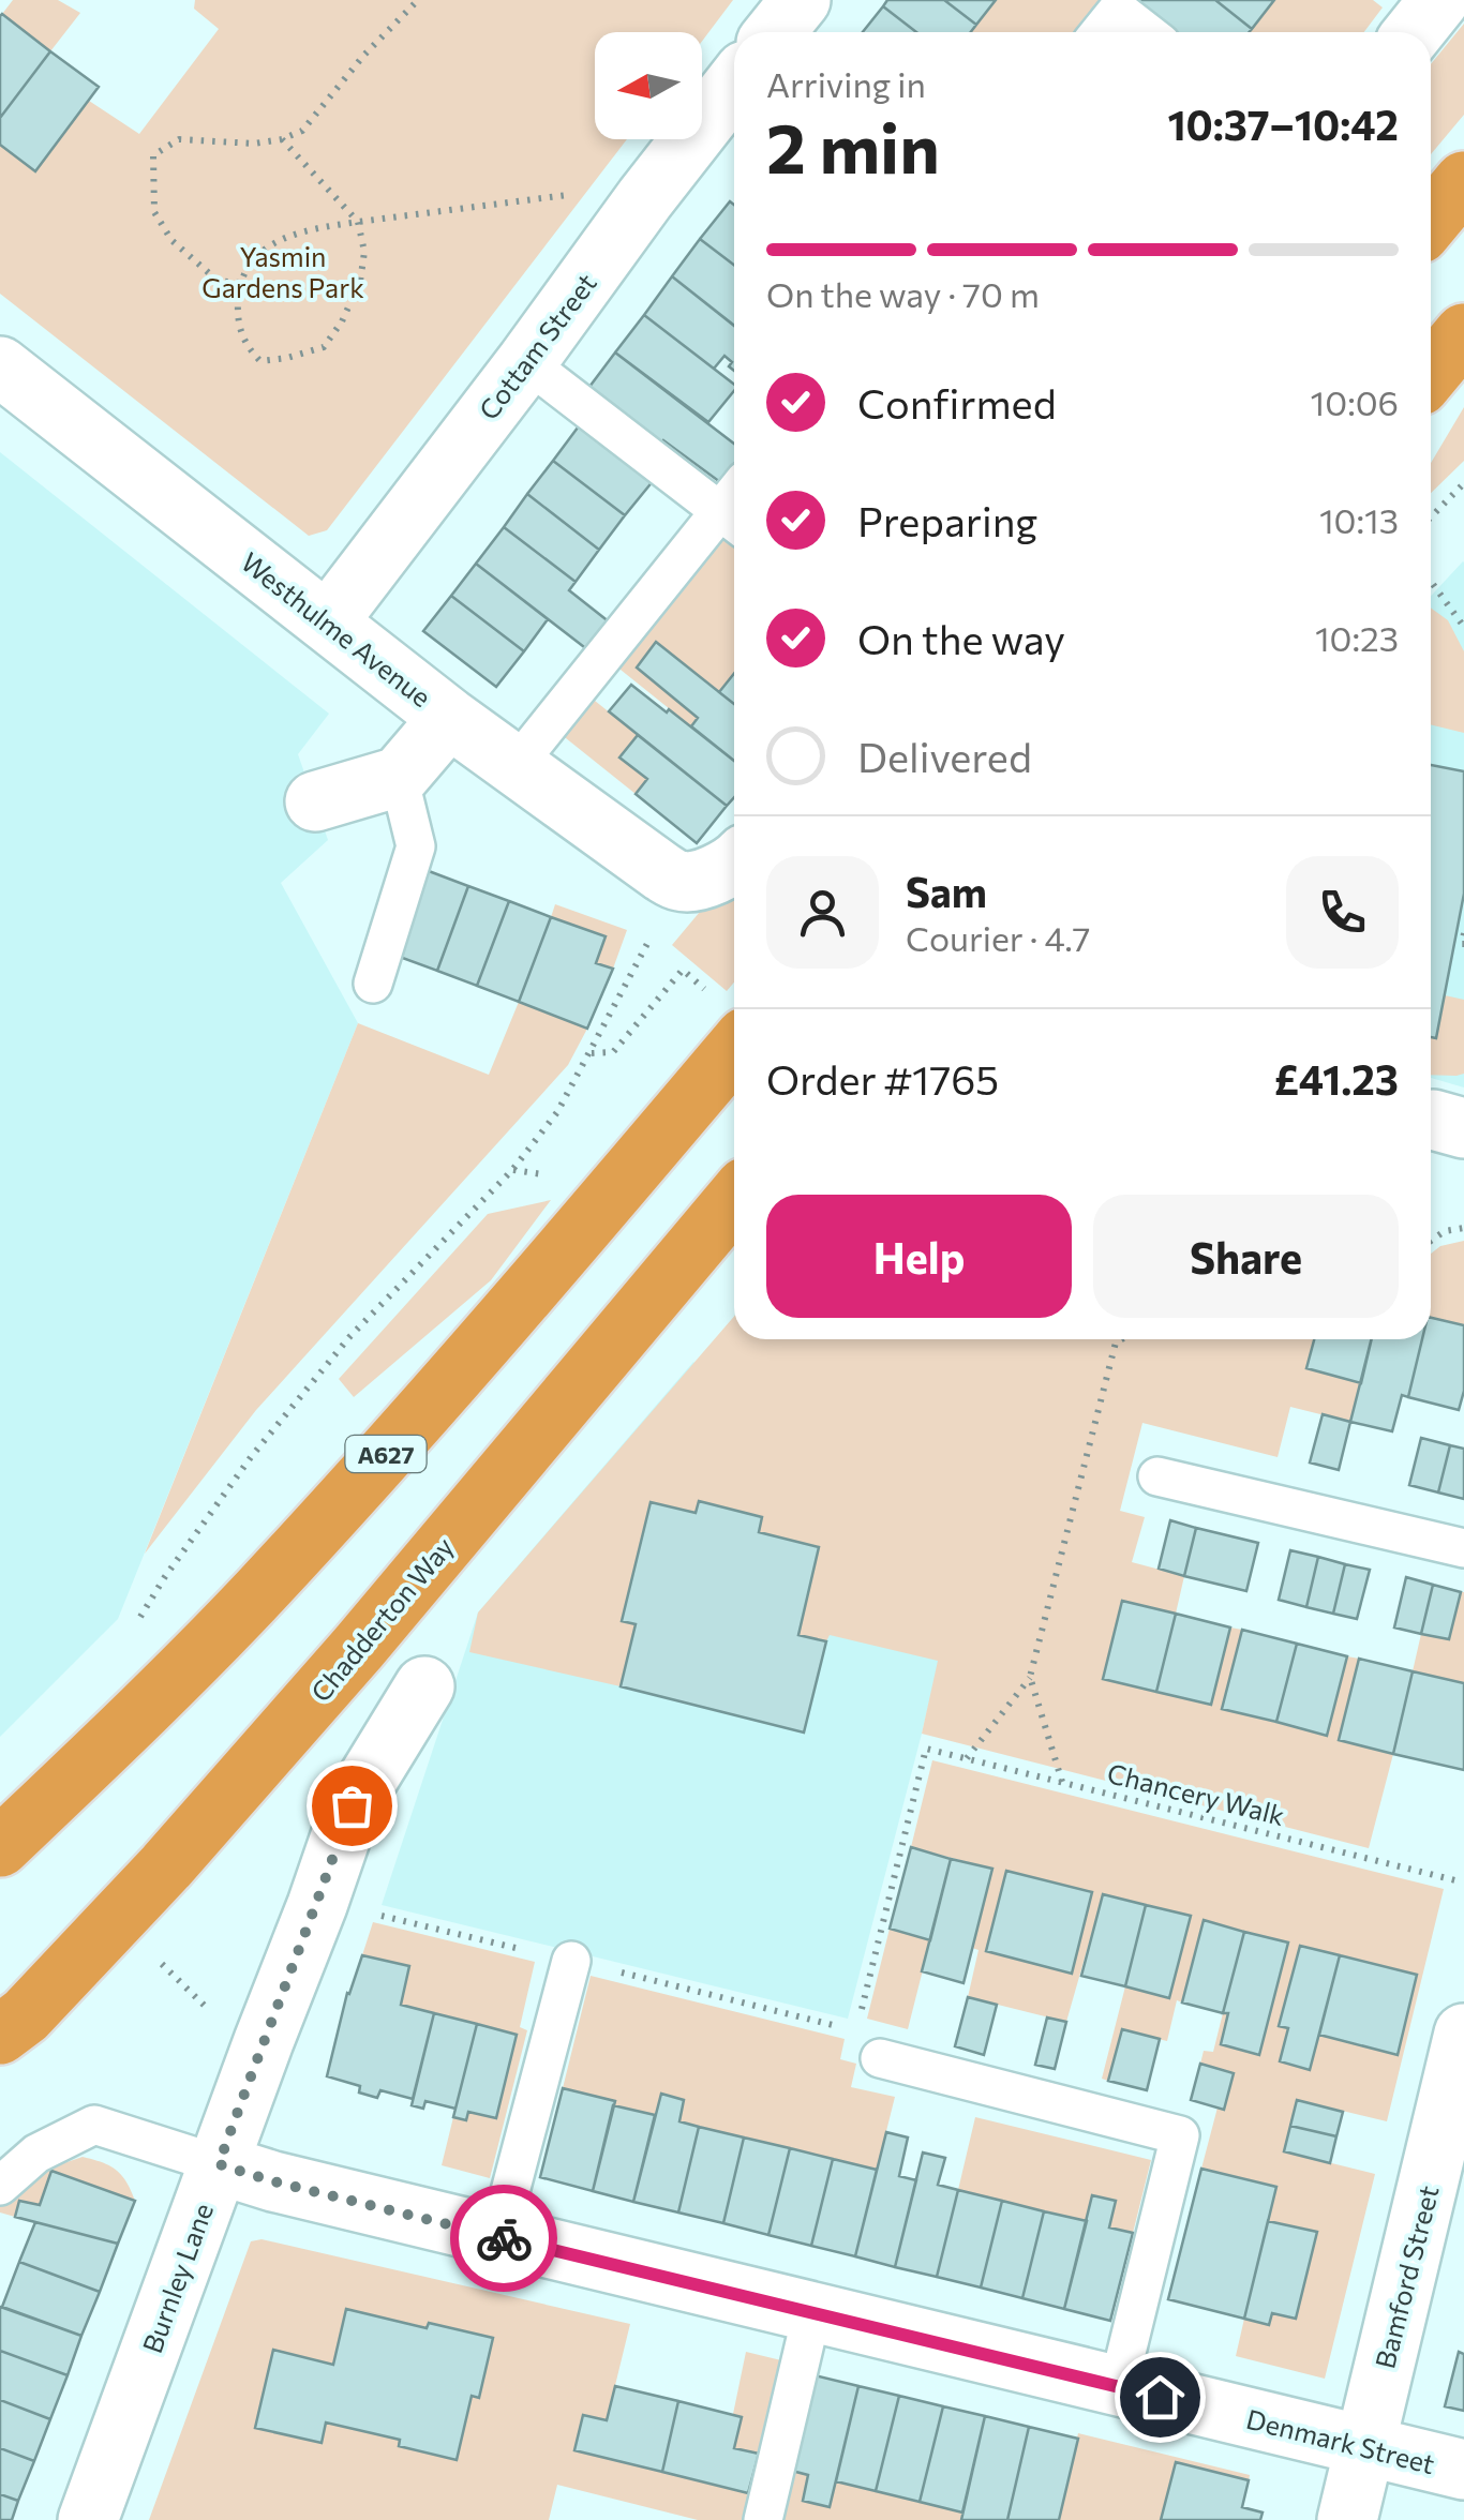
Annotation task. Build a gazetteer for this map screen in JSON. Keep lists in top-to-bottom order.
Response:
{
  "streets": {
    "highway": ["A627", "Chadderton Way"],
    "street": [
      "Cottam Street",
      "Westhulme Avenue",
      "Bamford Street",
      "Burnley Lane",
      "Denmark Street"
    ],
    "path": ["Chancery Walk"]
  },
  "crossings": [
    ["Cottam Street", "Westhulme Avenue"],
    ["Bamford Street", "Denmark Street"],
    ["Burnley Lane", "Denmark Street"]
  ],
  "parks": ["Yasmin Gardens Park"],
  "north": "left",
  "page": {
    "heading": ["2 min", "Arriving in", "10:37–10:42"],
    "panel": [
      "Sam",
      "Courier · 4.7",
      "Order #1765",
      "£41.23"
    ],
    "bar": "On the way · 70 m",
    "list": [
      ["Confirmed", "10:06"],
      ["Preparing", "10:13"],
      ["On the way", "10:23"],
      "Delivered"
    ],
    "buttons": ["Help", "Share"]
  }
}
